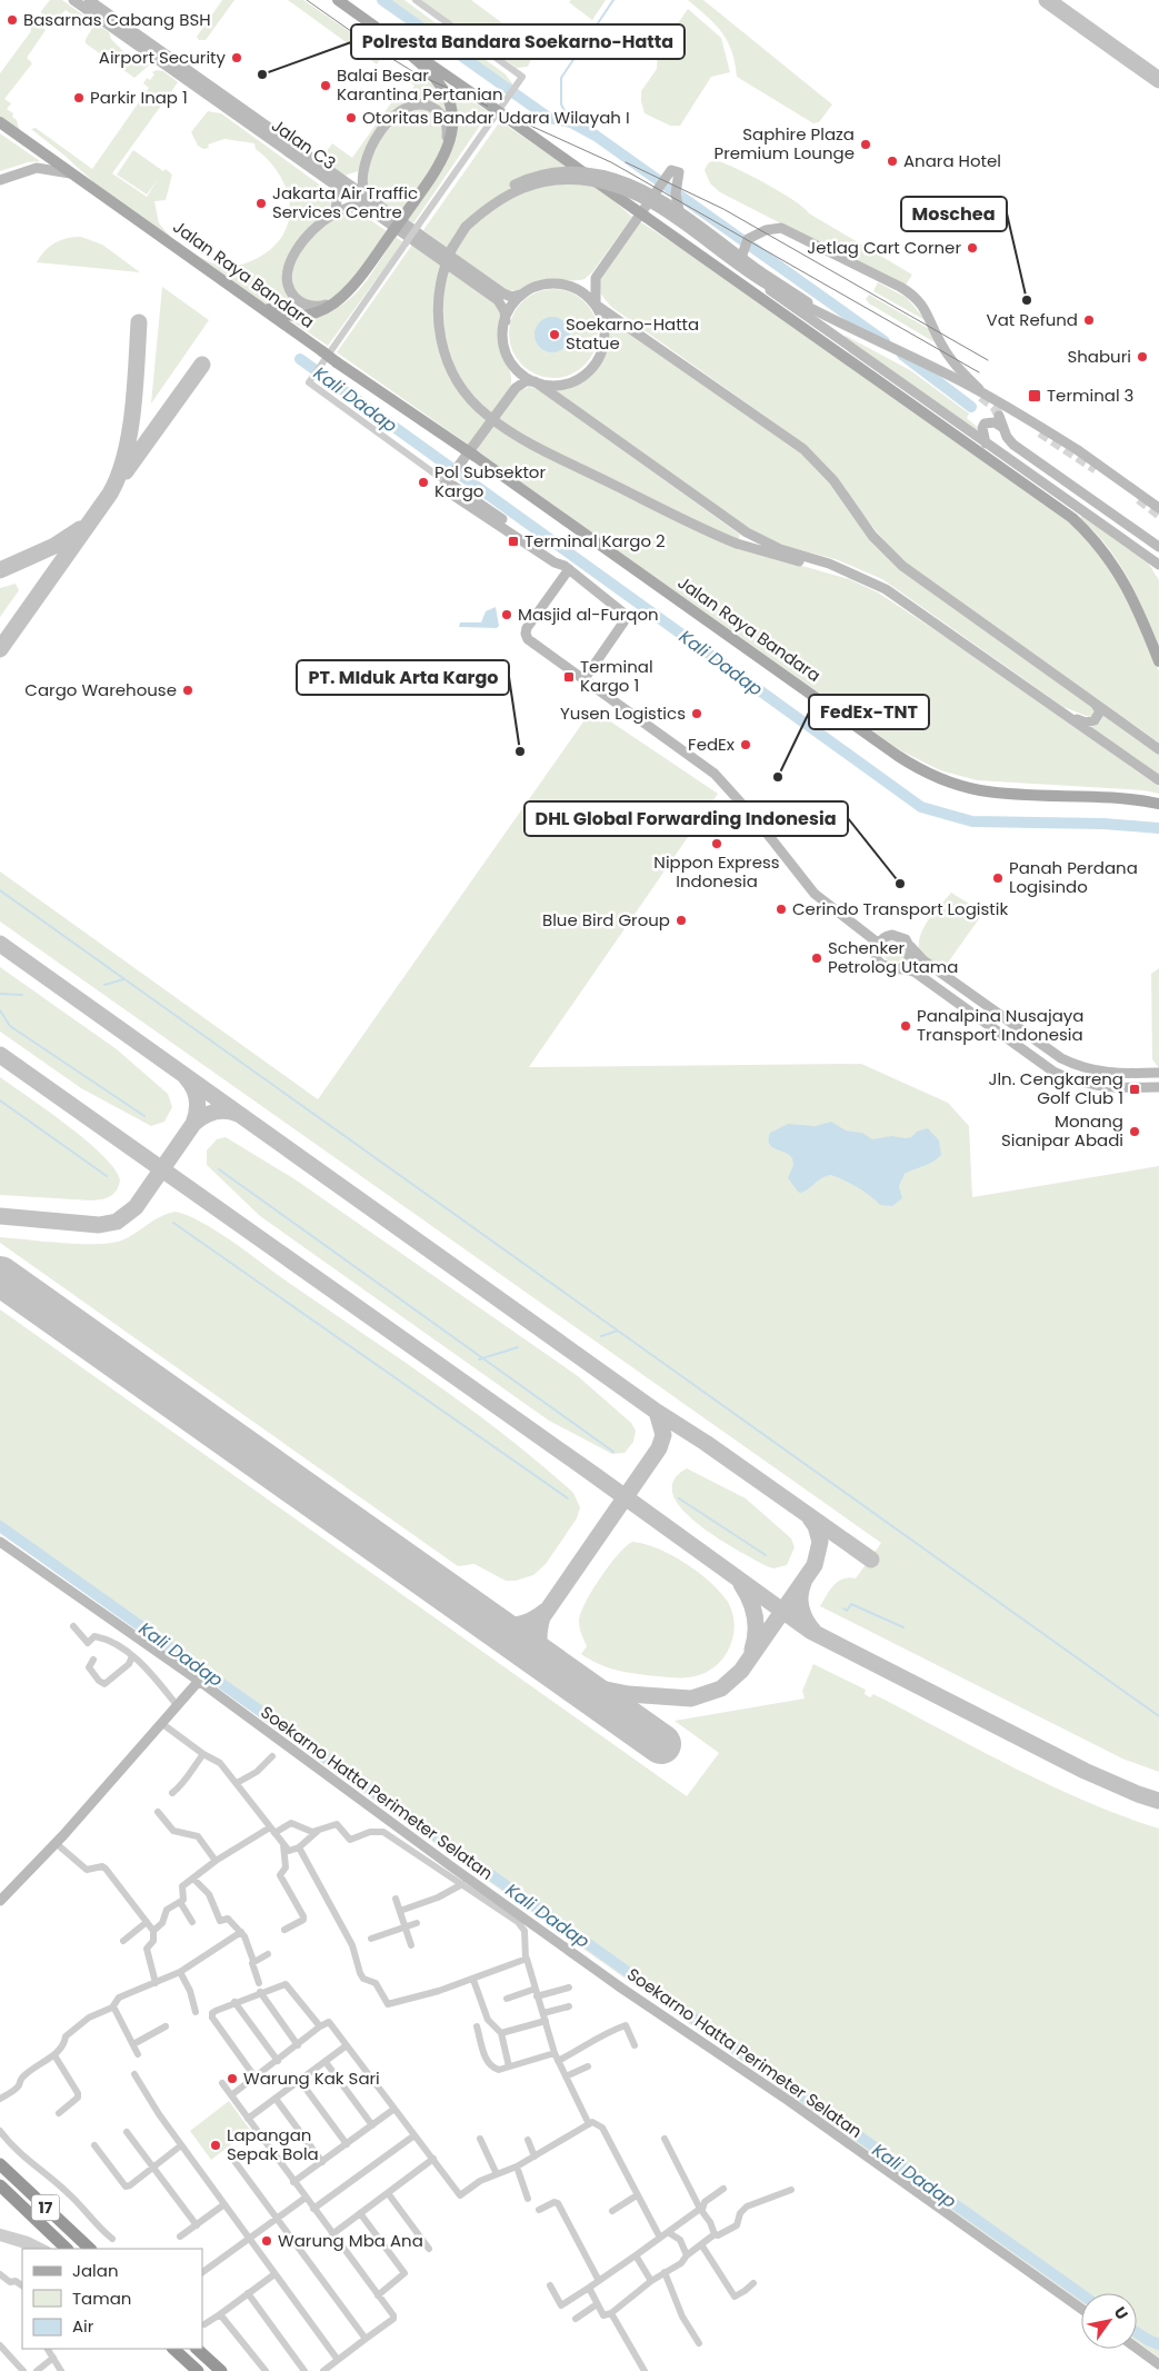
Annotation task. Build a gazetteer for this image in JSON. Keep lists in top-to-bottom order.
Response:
{
  "streets": {
    "highway": ["17"],
    "main road": ["Jalan Raya Bandara"],
    "street": ["Jalan C3", "Soekarno Hatta Perimeter Selatan"]
  },
  "water": ["Kali Dadap"],
  "places": {
    "other": [
      "Basarnas Cabang BSH",
      "Airport Security",
      "Polresta Bandara Soekarno-Hatta",
      "Balai Besar Karantina Pertanian",
      "Parkir Inap 1",
      "Otoritas Bandar Udara Wilayah I",
      "Saphire Plaza Premium Lounge",
      "Anara Hotel",
      "Jakarta Air Traffic Services Centre",
      "Jetlag Cart Corner",
      "Moschea",
      "Vat Refund",
      "Soekarno-Hatta Statue",
      "Shaburi",
      "Pol Subsektor Kargo",
      "Masjid al-Furqon",
      "Cargo Warehouse",
      "Yusen Logistics",
      "FedEx",
      "PT. MIduk Arta Kargo",
      "FedEx-TNT",
      "Nippon Express Indonesia",
      "Panah Perdana Logisindo",
      "DHL Global Forwarding Indonesia",
      "Cerindo Transport Logistik",
      "Blue Bird Group",
      "Schenker Petrolog Utama",
      "Panalpina Nusajaya Transport Indonesia",
      "Monang Sianipar Abadi",
      "Warung Kak Sari",
      "Lapangan Sepak Bola",
      "Warung Mba Ana"
    ],
    "transit": [
      "Terminal 3",
      "Terminal Kargo 2",
      "Terminal Kargo 1",
      "Jln. Cengkareng Golf Club 1"
    ]
  },
  "legend": ["Jalan", "Taman", "Air"],
  "north": "top right"
}
